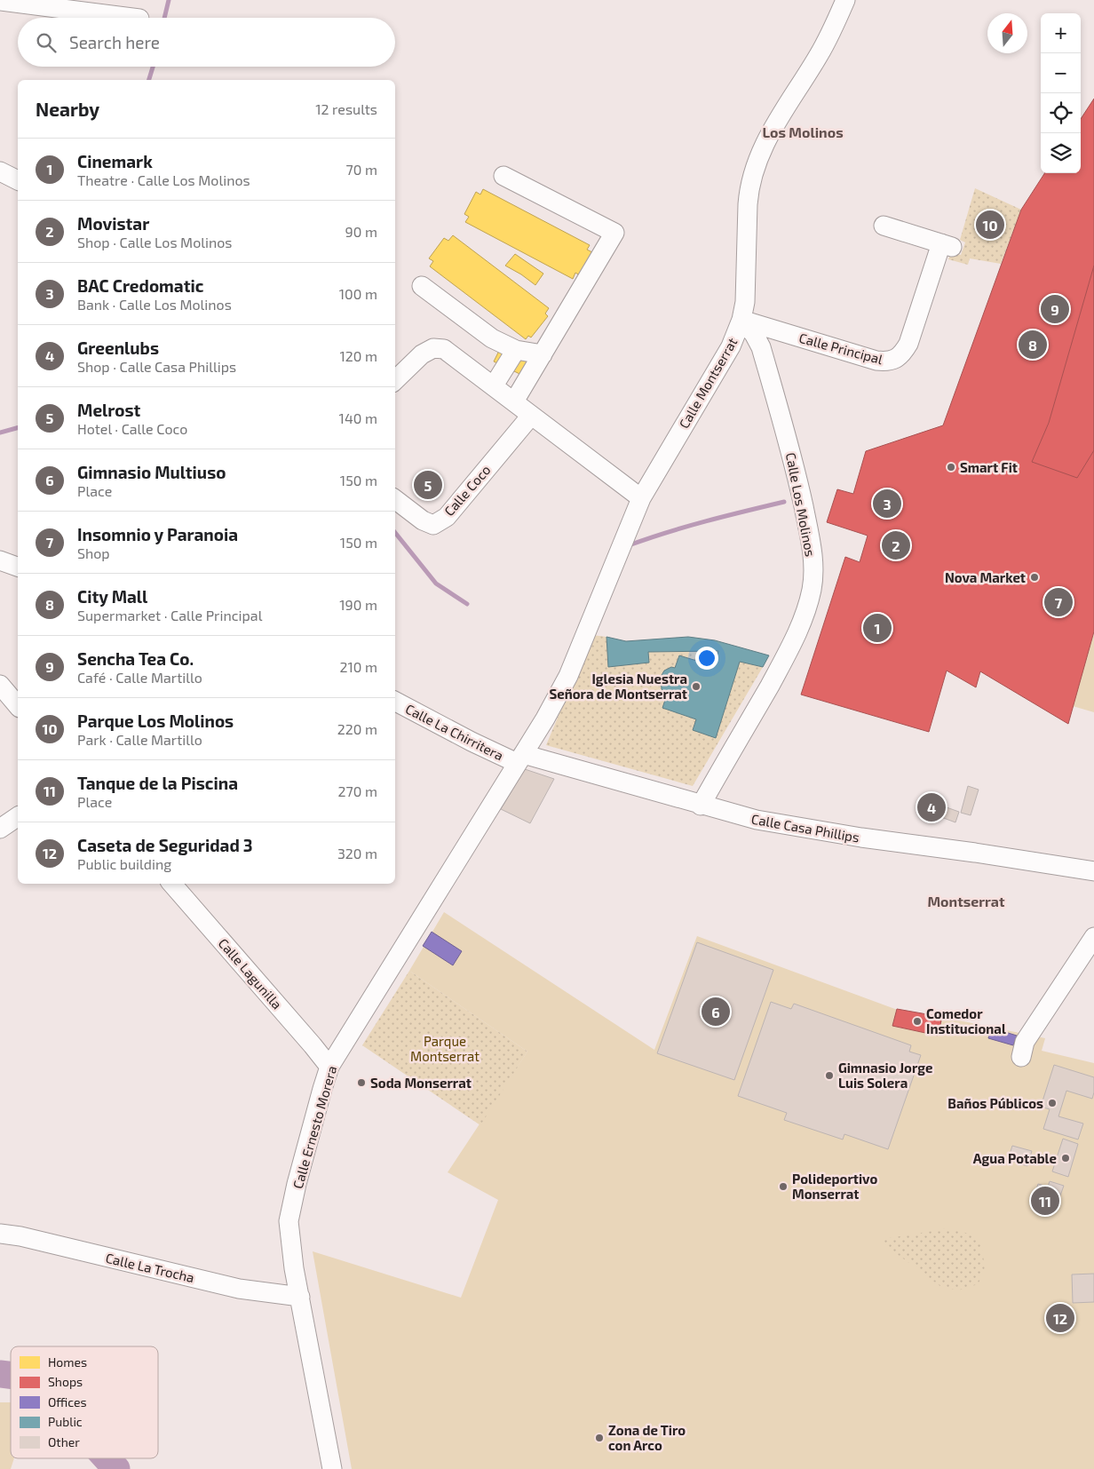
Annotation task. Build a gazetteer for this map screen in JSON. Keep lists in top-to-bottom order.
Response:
{
  "streets": {
    "street": [
      "Calle Principal",
      "Calle Montserrat",
      "Calle Coco",
      "Calle Los Molinos",
      "Calle La Chirritera",
      "Calle Casa Phillips",
      "Calle Lagunilla",
      "Calle Ernesto Morera",
      "Calle La Trocha"
    ]
  },
  "crossings": [
    ["Calle Principal", "Calle Montserrat"],
    ["Calle Principal", "Calle Los Molinos"],
    ["Calle Montserrat", "Calle Los Molinos"],
    ["Calle Montserrat", "Calle La Chirritera"],
    ["Calle Montserrat", "Calle Casa Phillips"],
    ["Calle Montserrat", "Calle Ernesto Morera"],
    ["Calle Los Molinos", "Calle Casa Phillips"],
    ["Calle La Chirritera", "Calle Casa Phillips"],
    ["Calle La Chirritera", "Calle Ernesto Morera"],
    ["Calle Casa Phillips", "Calle Ernesto Morera"],
    ["Calle Lagunilla", "Calle Ernesto Morera"],
    ["Calle Ernesto Morera", "Calle La Trocha"]
  ],
  "districts": ["Los Molinos", "Montserrat"],
  "parks": ["Parque Montserrat"],
  "places": [
    "Smart Fit",
    "Nova Market",
    "Iglesia Nuestra Señora de Montserrat",
    "Comedor Institucional",
    "Gimnasio Jorge Luis Solera",
    "Soda Monserrat",
    "Baños Públicos",
    "Agua Potable",
    "Polideportivo Monserrat",
    "Zona de Tiro con Arco"
  ],
  "legend": [
    "Homes",
    "Shops",
    "Offices",
    "Public",
    "Other"
  ],
  "north": "top",
  "page": {
    "map_buttons": ["+", "−"],
    "search": "Search here",
    "heading": ["Nearby", "12 results"],
    "list": [
      {
        "mark": "1",
        "name": "Cinemark",
        "note": "Theatre · Calle Los Molinos",
        "value": "70 m"
      },
      {
        "mark": "2",
        "name": "Movistar",
        "note": "Shop · Calle Los Molinos",
        "value": "90 m"
      },
      {
        "mark": "3",
        "name": "BAC Credomatic",
        "note": "Bank · Calle Los Molinos",
        "value": "100 m"
      },
      {
        "mark": "4",
        "name": "Greenlubs",
        "note": "Shop · Calle Casa Phillips",
        "value": "120 m"
      },
      {
        "mark": "5",
        "name": "Melrost",
        "note": "Hotel · Calle Coco",
        "value": "140 m"
      },
      {
        "mark": "6",
        "name": "Gimnasio Multiuso",
        "note": "Place",
        "value": "150 m"
      },
      {
        "mark": "7",
        "name": "Insomnio y Paranoia",
        "note": "Shop",
        "value": "150 m"
      },
      {
        "mark": "8",
        "name": "City Mall",
        "note": "Supermarket · Calle Principal",
        "value": "190 m"
      },
      {
        "mark": "9",
        "name": "Sencha Tea Co.",
        "note": "Café · Calle Martillo",
        "value": "210 m"
      },
      {
        "mark": "10",
        "name": "Parque Los Molinos",
        "note": "Park · Calle Martillo",
        "value": "220 m"
      },
      {
        "mark": "11",
        "name": "Tanque de la Piscina",
        "note": "Place",
        "value": "270 m"
      },
      {
        "mark": "12",
        "name": "Caseta de Seguridad 3",
        "note": "Public building",
        "value": "320 m"
      }
    ],
    "pins": [
      "10",
      "9",
      "8",
      "5",
      "3",
      "2",
      "7",
      "1",
      "4",
      "6",
      "11",
      "12"
    ]
  }
}
